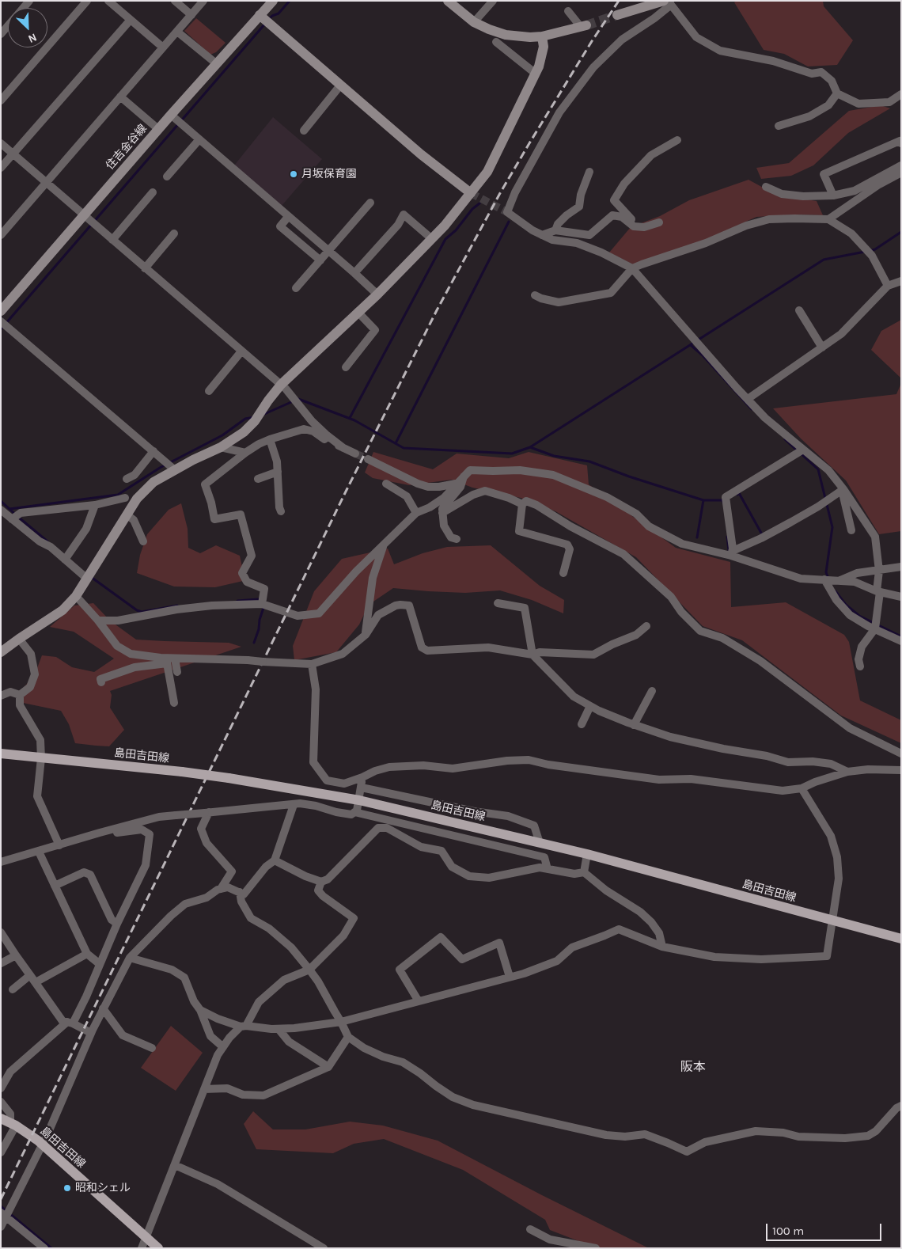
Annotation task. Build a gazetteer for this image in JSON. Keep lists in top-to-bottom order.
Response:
{
  "streets": {
    "main road": ["島田吉田線"],
    "street": ["住吉金谷線"]
  },
  "districts": ["阪本"],
  "places": ["月坂保育園", "昭和シェル"],
  "scale_bar": "100 m",
  "north": "bottom right"
}
